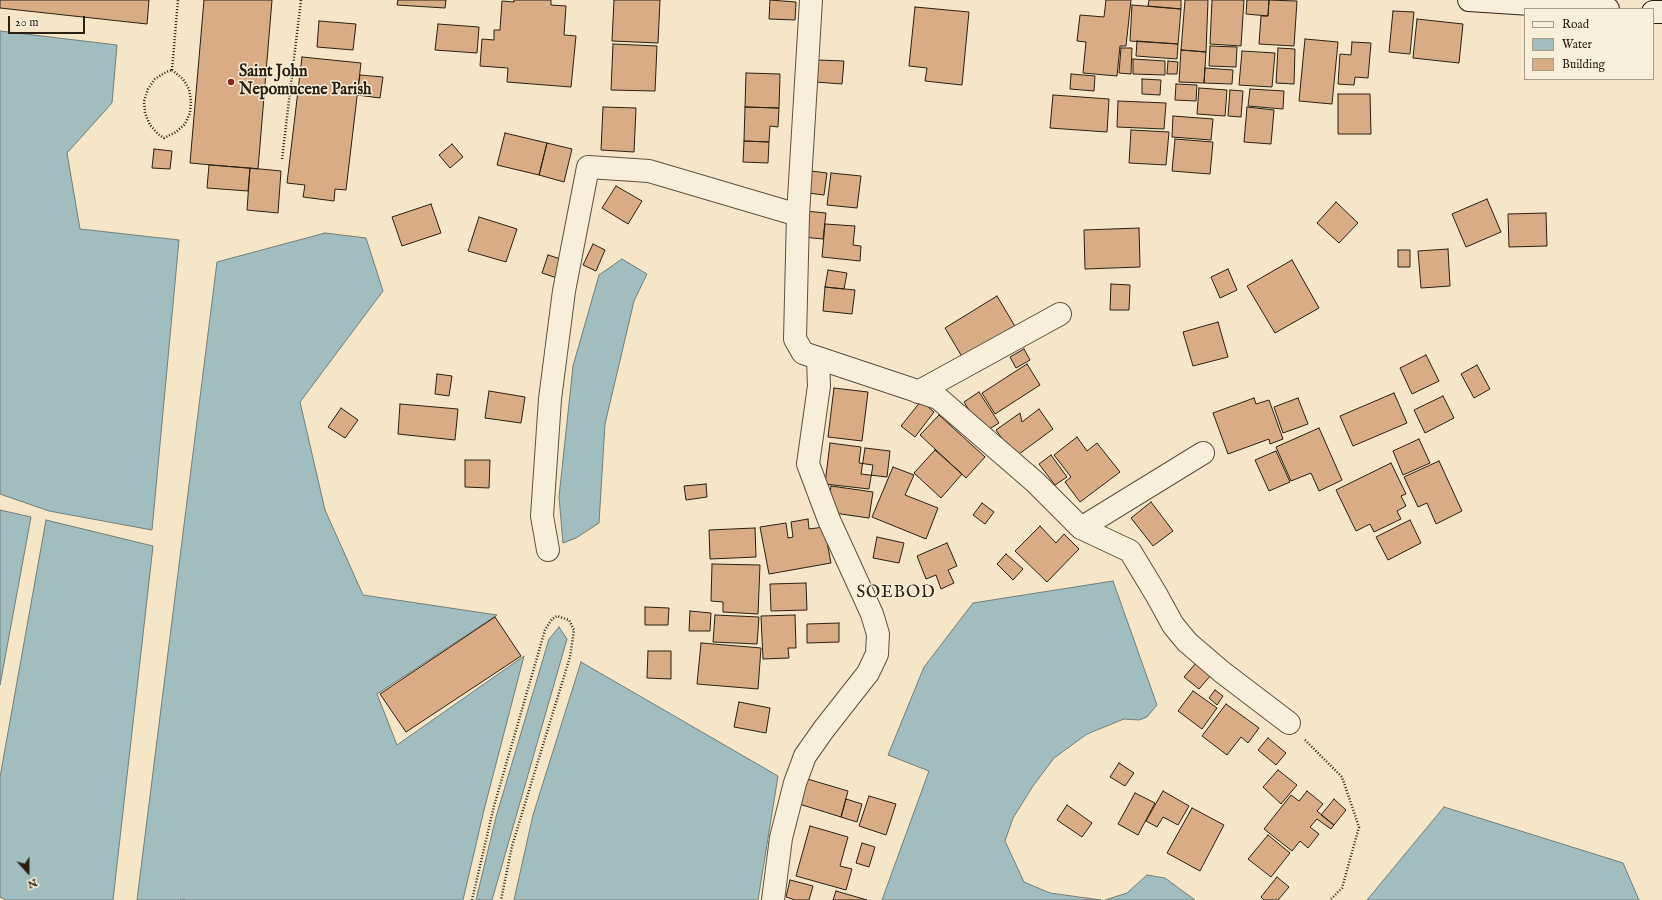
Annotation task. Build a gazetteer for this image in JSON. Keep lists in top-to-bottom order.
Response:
{
  "districts": ["SOEBOD"],
  "places": ["Saint John Nepomucene Parish"],
  "legend": ["Road", "Water", "Building"],
  "scale_bar": "20 m",
  "north": "bottom"
}
